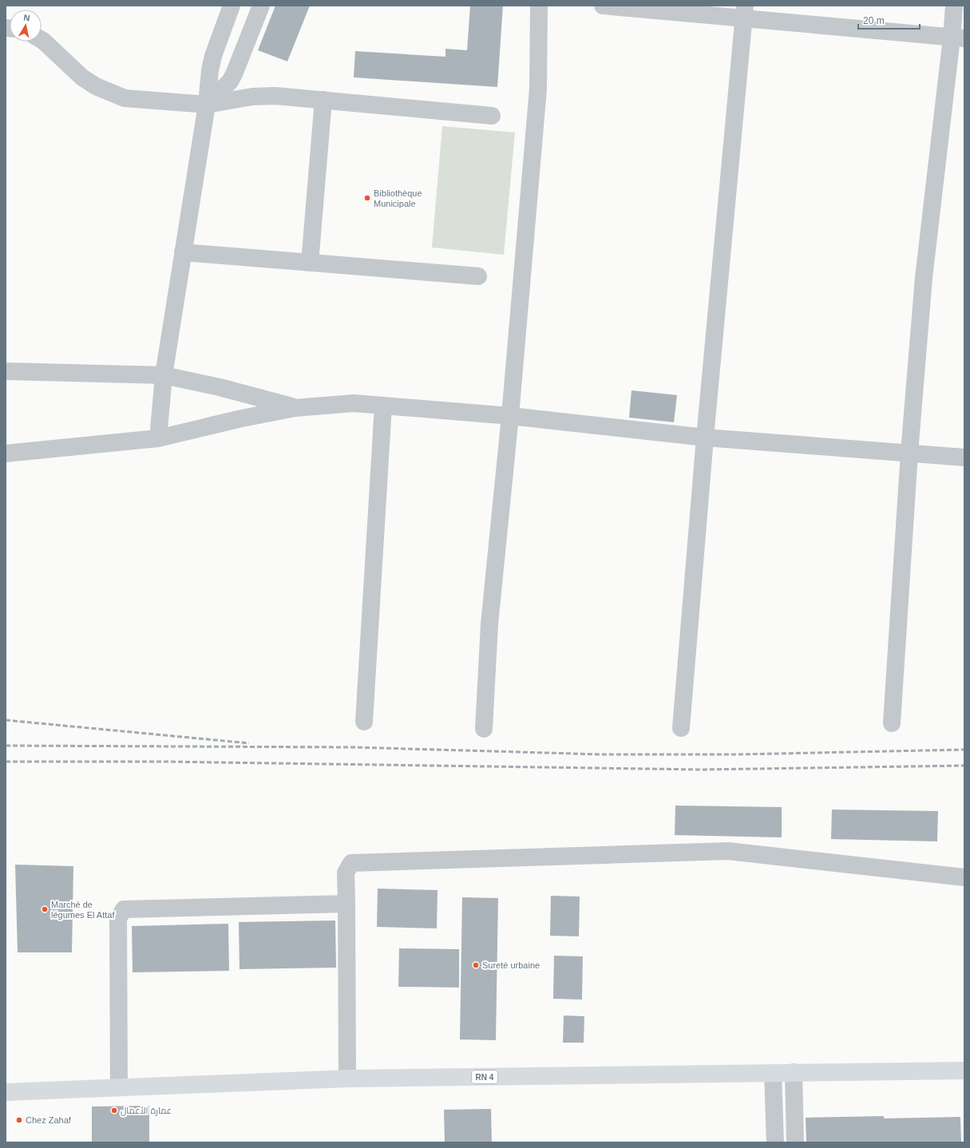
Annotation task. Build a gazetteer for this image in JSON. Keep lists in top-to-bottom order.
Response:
{
  "streets": {
    "main road": ["RN 4"]
  },
  "places": [
    "Bibliothèque Municipale",
    "Marché de légumes El Attaf",
    "Sureté urbaine",
    "عمارة الأعمال",
    "Chez Zahaf"
  ],
  "scale_bar": "20 m",
  "north": "top"
}
